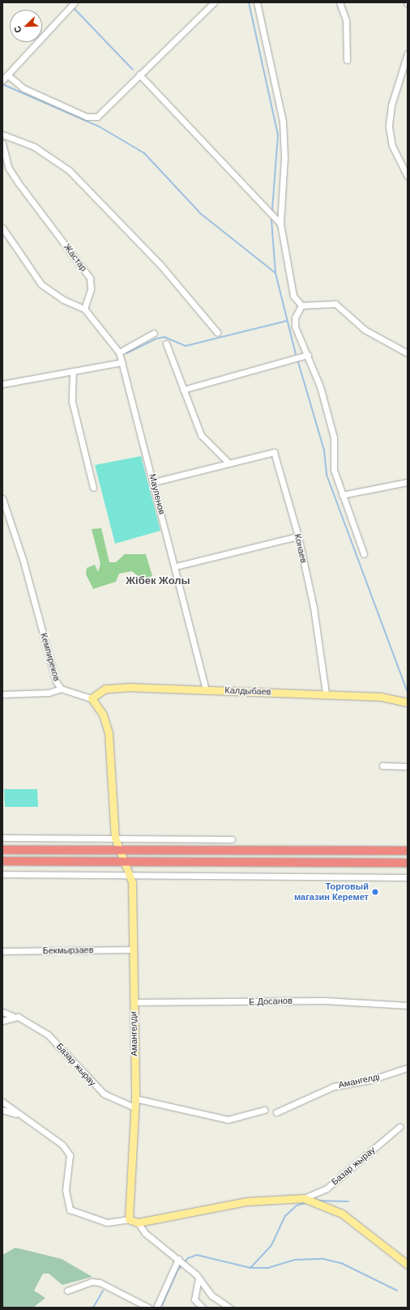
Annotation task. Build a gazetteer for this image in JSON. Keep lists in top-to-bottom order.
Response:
{
  "streets": {
    "main road": ["Калдыбаев", "Амангелди"],
    "street": [
      "Жастар",
      "Мауленов",
      "Конаев",
      "Кемпиреков",
      "Бекмырзаев",
      "Е.Досанов",
      "Базар жырау",
      "Амангелді"
    ]
  },
  "crossings": [
    ["Жастар", "Мауленов"],
    ["Мауленов", "Конаев"],
    ["Мауленов", "Калдыбаев"],
    ["Конаев", "Калдыбаев"],
    ["Кемпиреков", "Калдыбаев"],
    ["Бекмырзаев", "Амангелди"],
    ["Е.Досанов", "Амангелди"],
    ["Амангелди", "Базар жырау"]
  ],
  "districts": ["Жібек Жолы"],
  "places": ["Торговый магазин Керемет"],
  "north": "bottom left"
}
